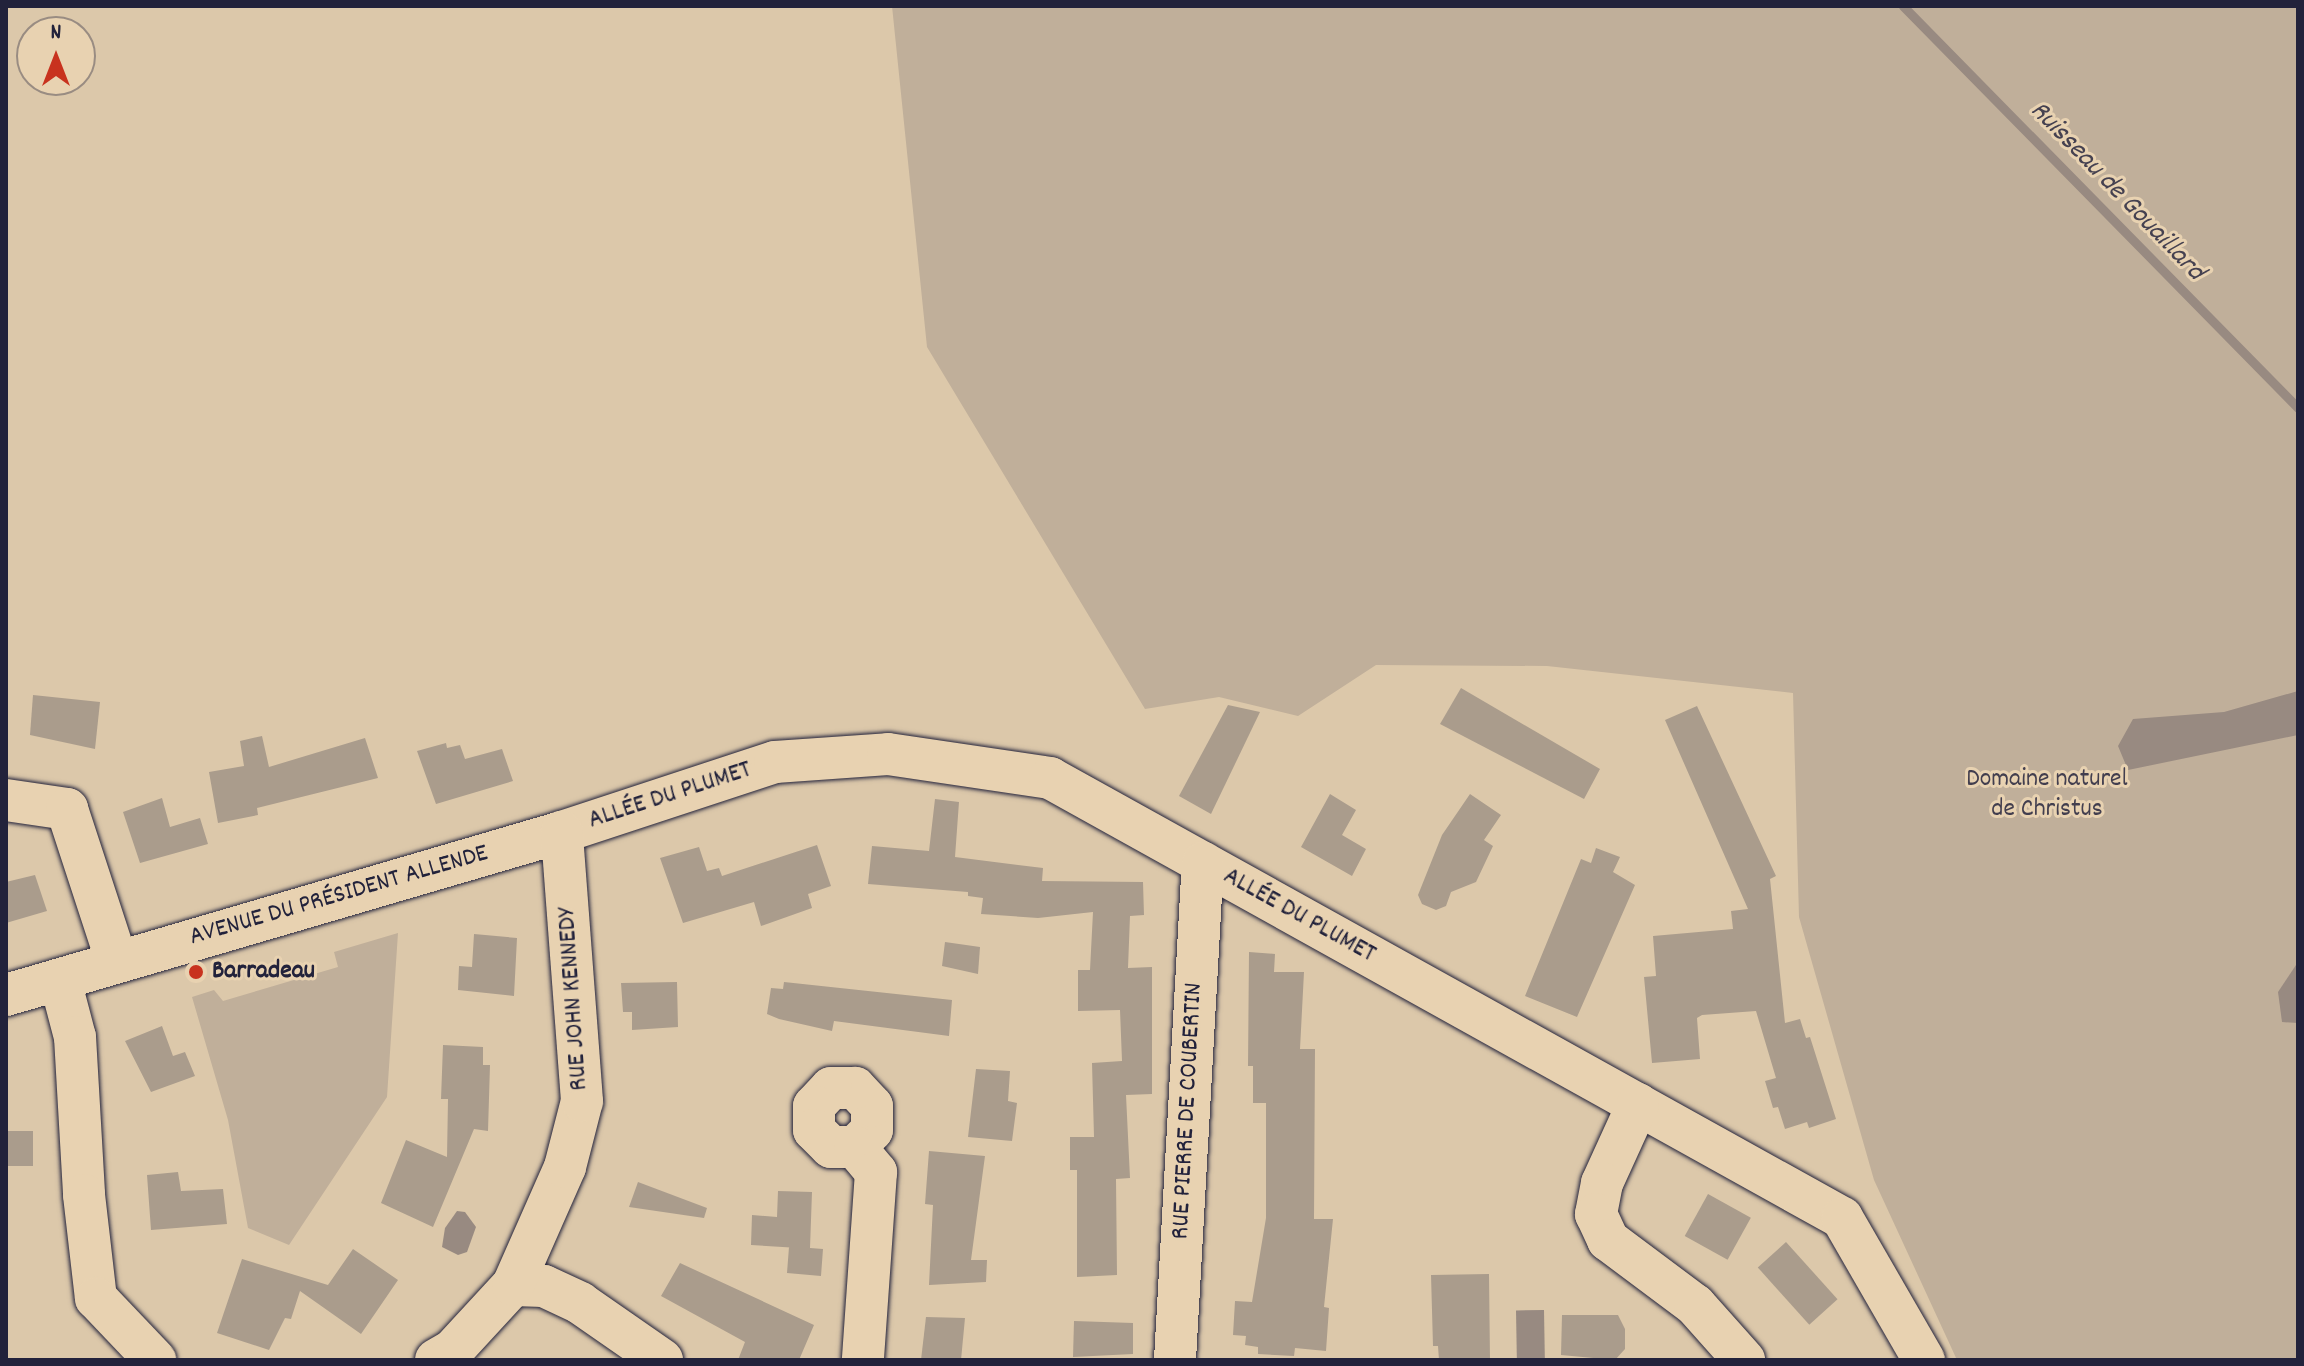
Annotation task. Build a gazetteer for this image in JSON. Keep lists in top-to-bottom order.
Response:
{
  "streets": {
    "street": [
      "ALLÉE DU PLUMET",
      "AVENUE DU PRÉSIDENT ALLENDE",
      "RUE JOHN KENNEDY",
      "RUE PIERRE DE COUBERTIN"
    ]
  },
  "crossings": [
    ["ALLÉE DU PLUMET", "AVENUE DU PRÉSIDENT ALLENDE"],
    ["ALLÉE DU PLUMET", "RUE JOHN KENNEDY"],
    ["ALLÉE DU PLUMET", "RUE PIERRE DE COUBERTIN"],
    ["AVENUE DU PRÉSIDENT ALLENDE", "RUE JOHN KENNEDY"]
  ],
  "water": ["Ruisseau de Gouaillard"],
  "parks": ["Domaine naturel de Christus"],
  "places": ["Barradeau"],
  "north": "top"
}
